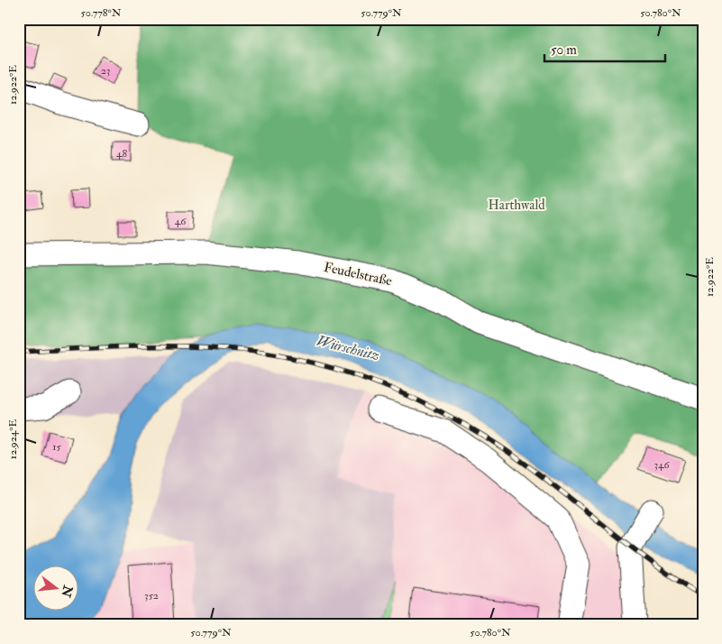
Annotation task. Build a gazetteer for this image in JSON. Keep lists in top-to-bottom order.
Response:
{
  "streets": {
    "street": ["Feudelstraße"]
  },
  "water": ["Würschnitz"],
  "parks": ["Harthwald"],
  "house_numbers": [
    "23",
    "48",
    "46",
    "15",
    "346",
    "352"
  ],
  "scale_bar": "50 m",
  "north": "right",
  "coordinates": [
    "50.778°N",
    "50.779°N",
    "50.780°N",
    "12.922°E",
    "12.924°E"
  ]
}
